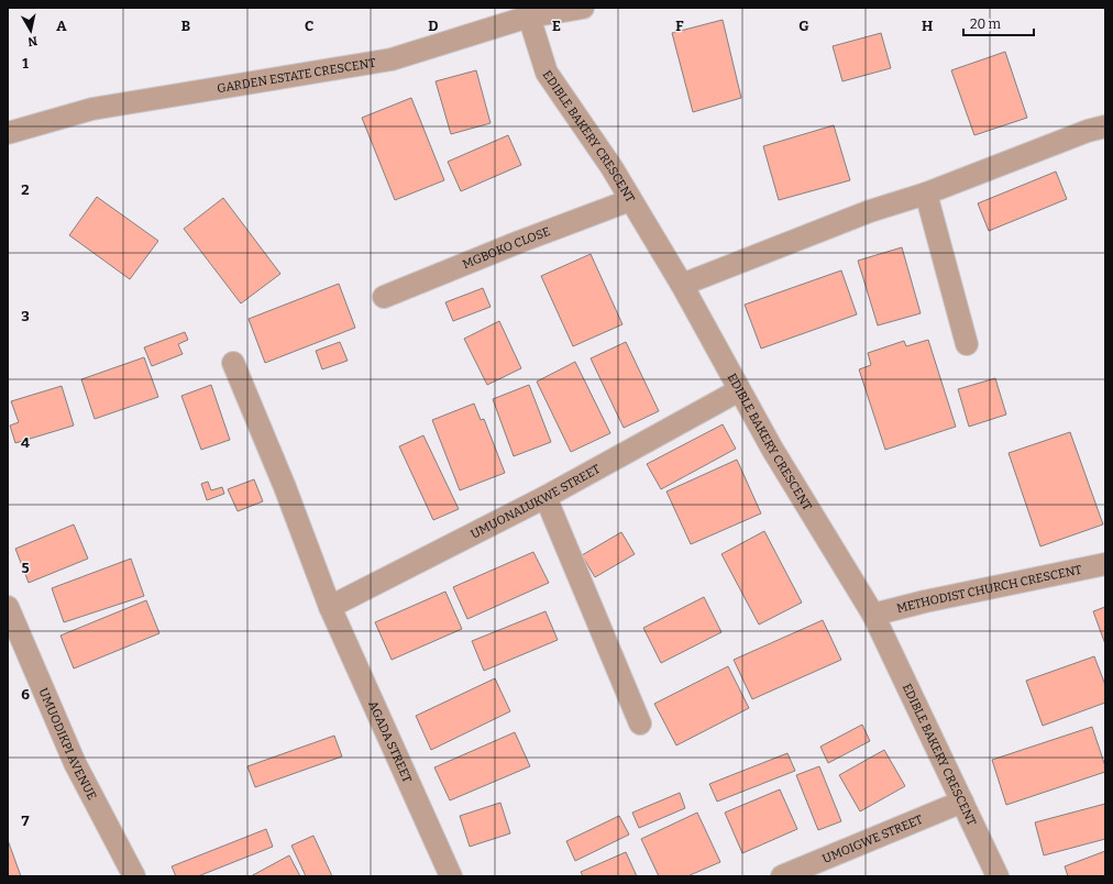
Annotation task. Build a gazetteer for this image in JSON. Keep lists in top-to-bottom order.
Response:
{
  "streets": {
    "street": [
      "GARDEN ESTATE CRESCENT",
      "EDIBLE BAKERY CRESCENT",
      "MGBOKO CLOSE",
      "UMUONALUKWE STREET",
      "METHODIST CHURCH CRESCENT",
      "AGADA STREET",
      "UMUODIKPI AVENUE",
      "UMOIGWE STREET"
    ]
  },
  "crossings": [
    ["GARDEN ESTATE CRESCENT", "EDIBLE BAKERY CRESCENT"],
    ["EDIBLE BAKERY CRESCENT", "MGBOKO CLOSE"],
    ["EDIBLE BAKERY CRESCENT", "UMUONALUKWE STREET"],
    ["EDIBLE BAKERY CRESCENT", "METHODIST CHURCH CRESCENT"],
    ["EDIBLE BAKERY CRESCENT", "UMOIGWE STREET"],
    ["UMUONALUKWE STREET", "AGADA STREET"]
  ],
  "scale_bar": "20 m",
  "north": "bottom",
  "grid": {
    "columns": [
      "A",
      "B",
      "C",
      "D",
      "E",
      "F",
      "G",
      "H"
    ],
    "rows": [
      "1",
      "2",
      "3",
      "4",
      "5",
      "6",
      "7"
    ]
  }
}
